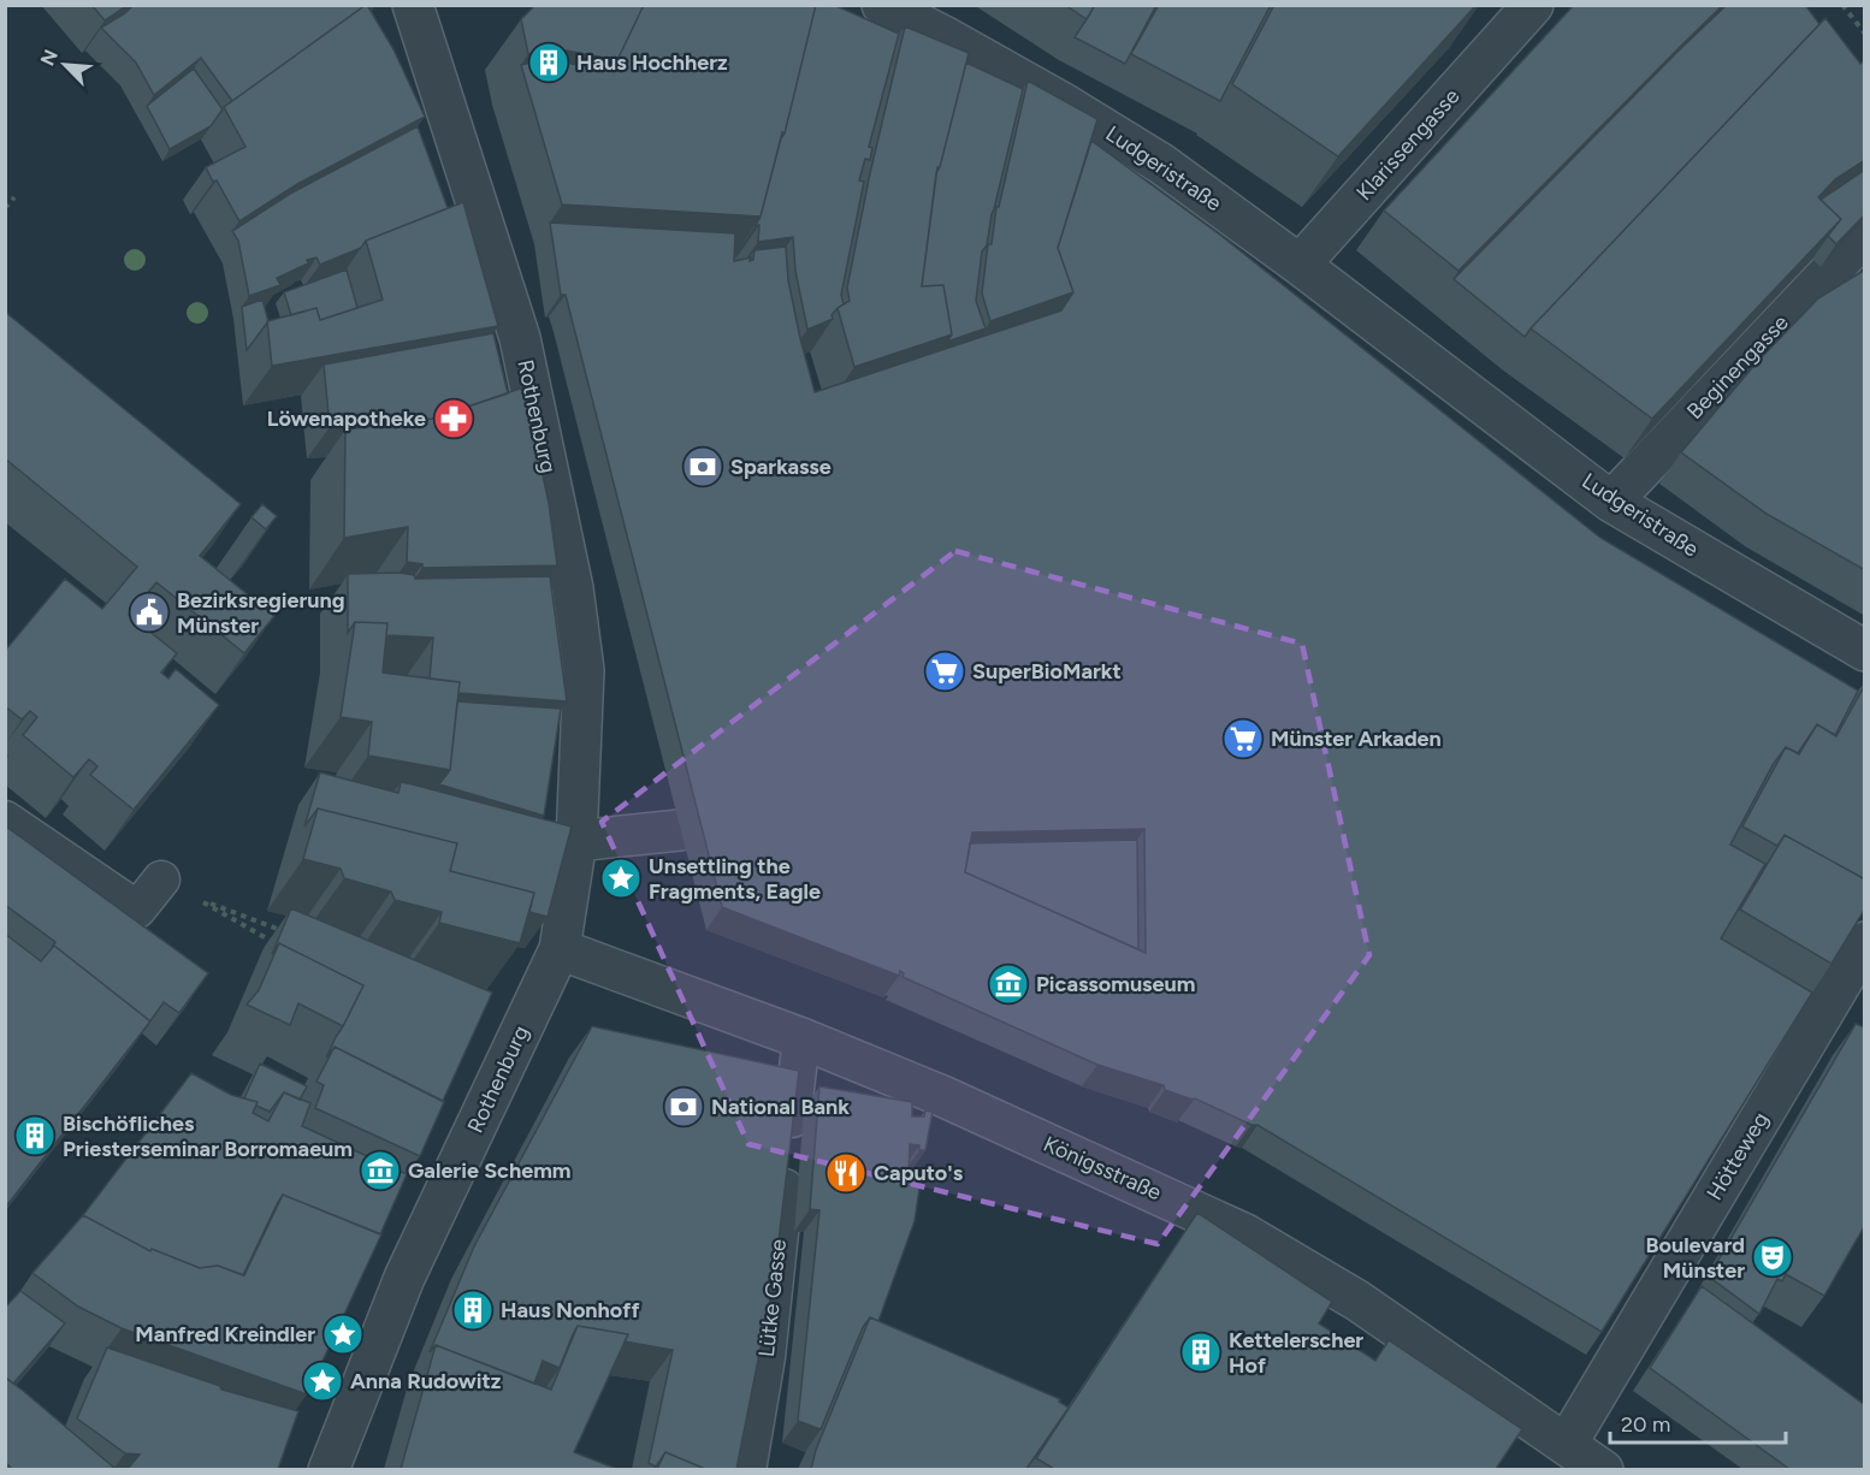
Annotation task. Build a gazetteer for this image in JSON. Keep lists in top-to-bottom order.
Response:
{
  "streets": {
    "street": [
      "Klarissengasse",
      "Ludgeristraße",
      "Beginengasse",
      "Rothenburg",
      "Hötteweg",
      "Königsstraße"
    ],
    "lane": ["Lütke Gasse"]
  },
  "crossings": [
    ["Klarissengasse", "Ludgeristraße"],
    ["Ludgeristraße", "Beginengasse"],
    ["Rothenburg", "Königsstraße"],
    ["Hötteweg", "Königsstraße"],
    ["Königsstraße", "Lütke Gasse"]
  ],
  "places": {
    "building": [
      "Haus Hochherz",
      "Bischöfliches Priesterseminar Borromaeum",
      "Haus Nonhoff",
      "Kettelerscher Hof"
    ],
    "pharmacy": ["Löwenapotheke"],
    "bank": ["Sparkasse", "National Bank"],
    "public building": ["Bezirksregierung Münster"],
    "supermarket": ["SuperBioMarkt", "Münster Arkaden"],
    "place": ["Unsettling the Fragments, Eagle", "Manfred Kreindler", "Anna Rudowitz"],
    "museum": ["Picassomuseum", "Galerie Schemm"],
    "restaurant": ["Caputo's"],
    "theatre": ["Boulevard Münster"]
  },
  "scale_bar": "20 m",
  "north": "top left"
}
